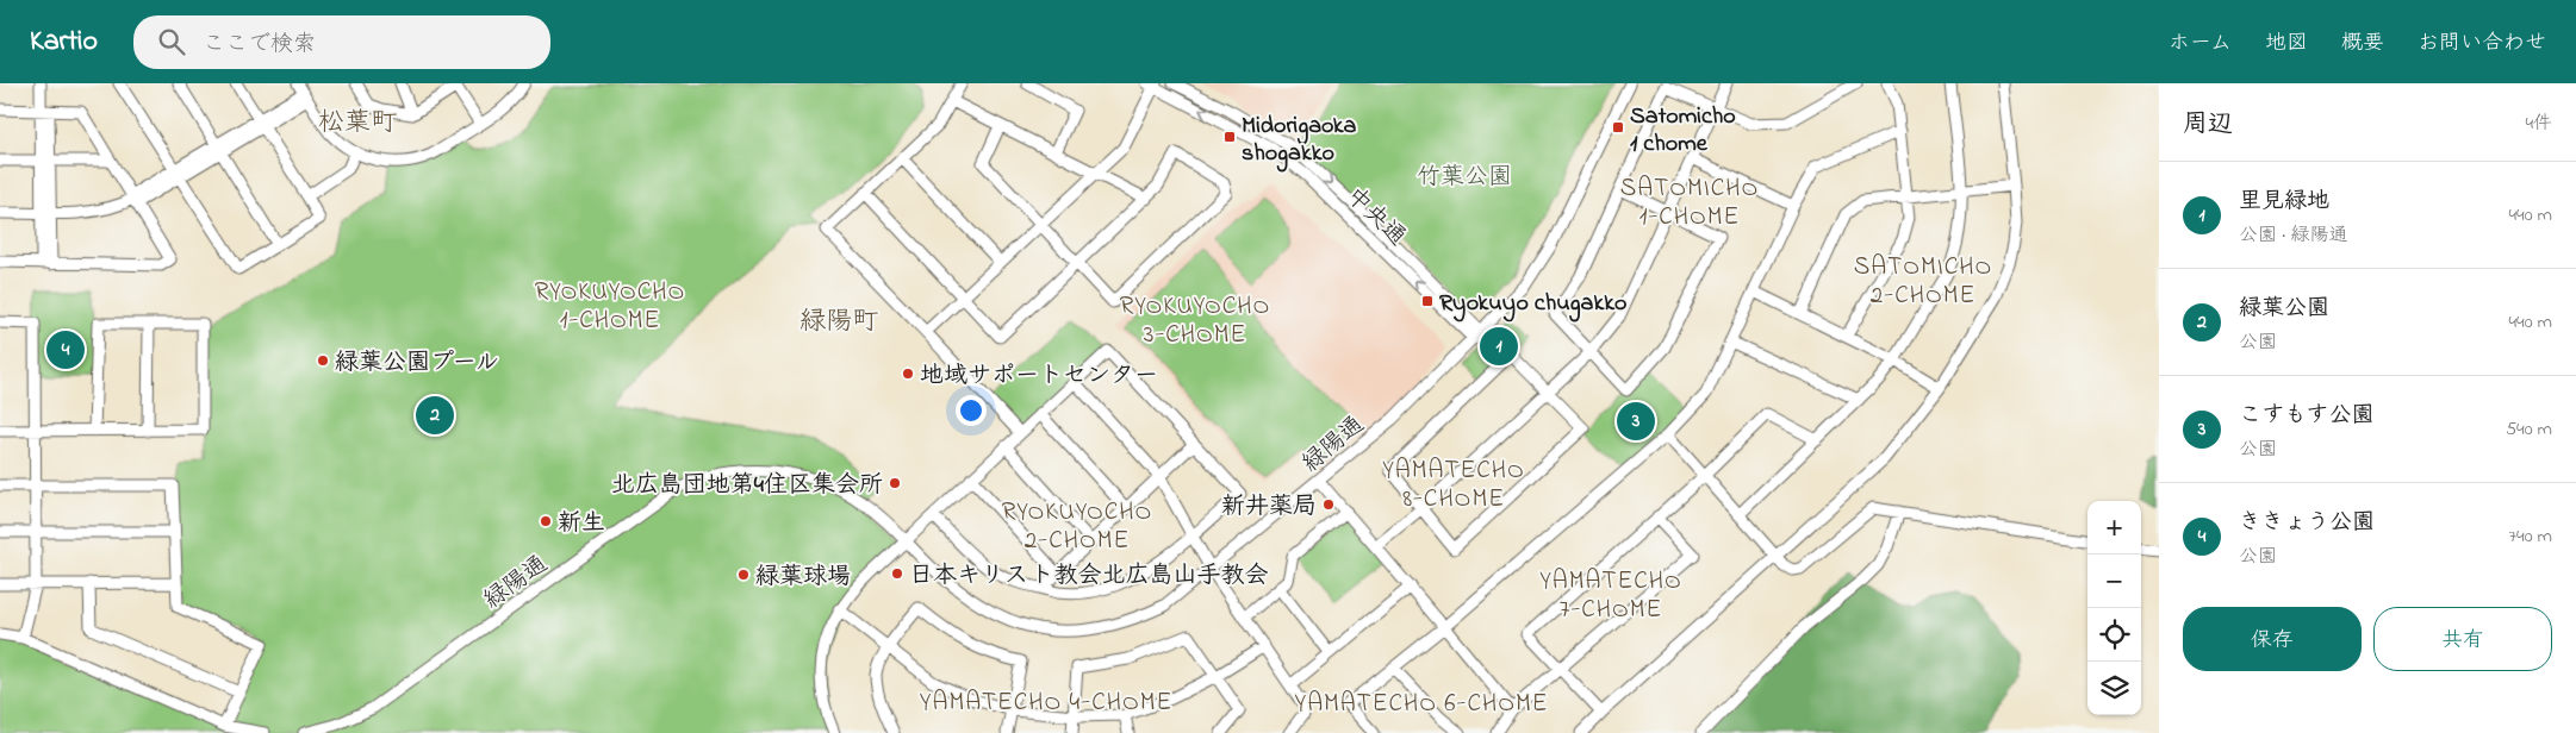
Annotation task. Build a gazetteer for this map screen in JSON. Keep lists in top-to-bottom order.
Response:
{
  "streets": {
    "street": ["中央通", "緑陽通"]
  },
  "crossings": [
    ["中央通", "緑陽通"]
  ],
  "districts": [
    "松葉町",
    "SATOMICHO 1-CHOME",
    "SATOMICHO 2-CHOME",
    "RYOKUYOCHO 1-CHOME",
    "RYOKUYOCHO 3-CHOME",
    "緑陽町",
    "YAMATECHO 8-CHOME",
    "RYOKUYOCHO 2-CHOME",
    "YAMATECHO 7-CHOME",
    "YAMATECHO 4-CHOME",
    "YAMATECHO 6-CHOME"
  ],
  "parks": ["竹葉公園"],
  "places": {
    "transit": ["Satomicho 1 chome", "Midorigaoka shogakko", "Ryokuyo chugakko"],
    "other": [
      "緑葉公園プール",
      "地域サポートセンター",
      "北広島団地第4住区集会所",
      "新井薬局",
      "新生",
      "日本キリスト教会北広島山手教会",
      "緑葉球場"
    ]
  },
  "page": {
    "header": "Kartio",
    "search": "ここで検索",
    "nav": [
      "ホーム",
      "地図",
      "概要",
      "お問い合わせ"
    ],
    "heading": ["周辺", "4件"],
    "list": [
      {
        "mark": "1",
        "name": "里見緑地",
        "note": "公園 · 緑陽通",
        "value": "440 m"
      },
      {
        "mark": "2",
        "name": "緑葉公園",
        "note": "公園",
        "value": "440 m"
      },
      {
        "mark": "3",
        "name": "こすもす公園",
        "note": "公園",
        "value": "540 m"
      },
      {
        "mark": "4",
        "name": "ききょう公園",
        "note": "公園",
        "value": "740 m"
      }
    ],
    "pins": [
      "1",
      "4",
      "2",
      "3"
    ],
    "map_buttons": ["+", "−"],
    "buttons": ["保存", "共有"]
  }
}
